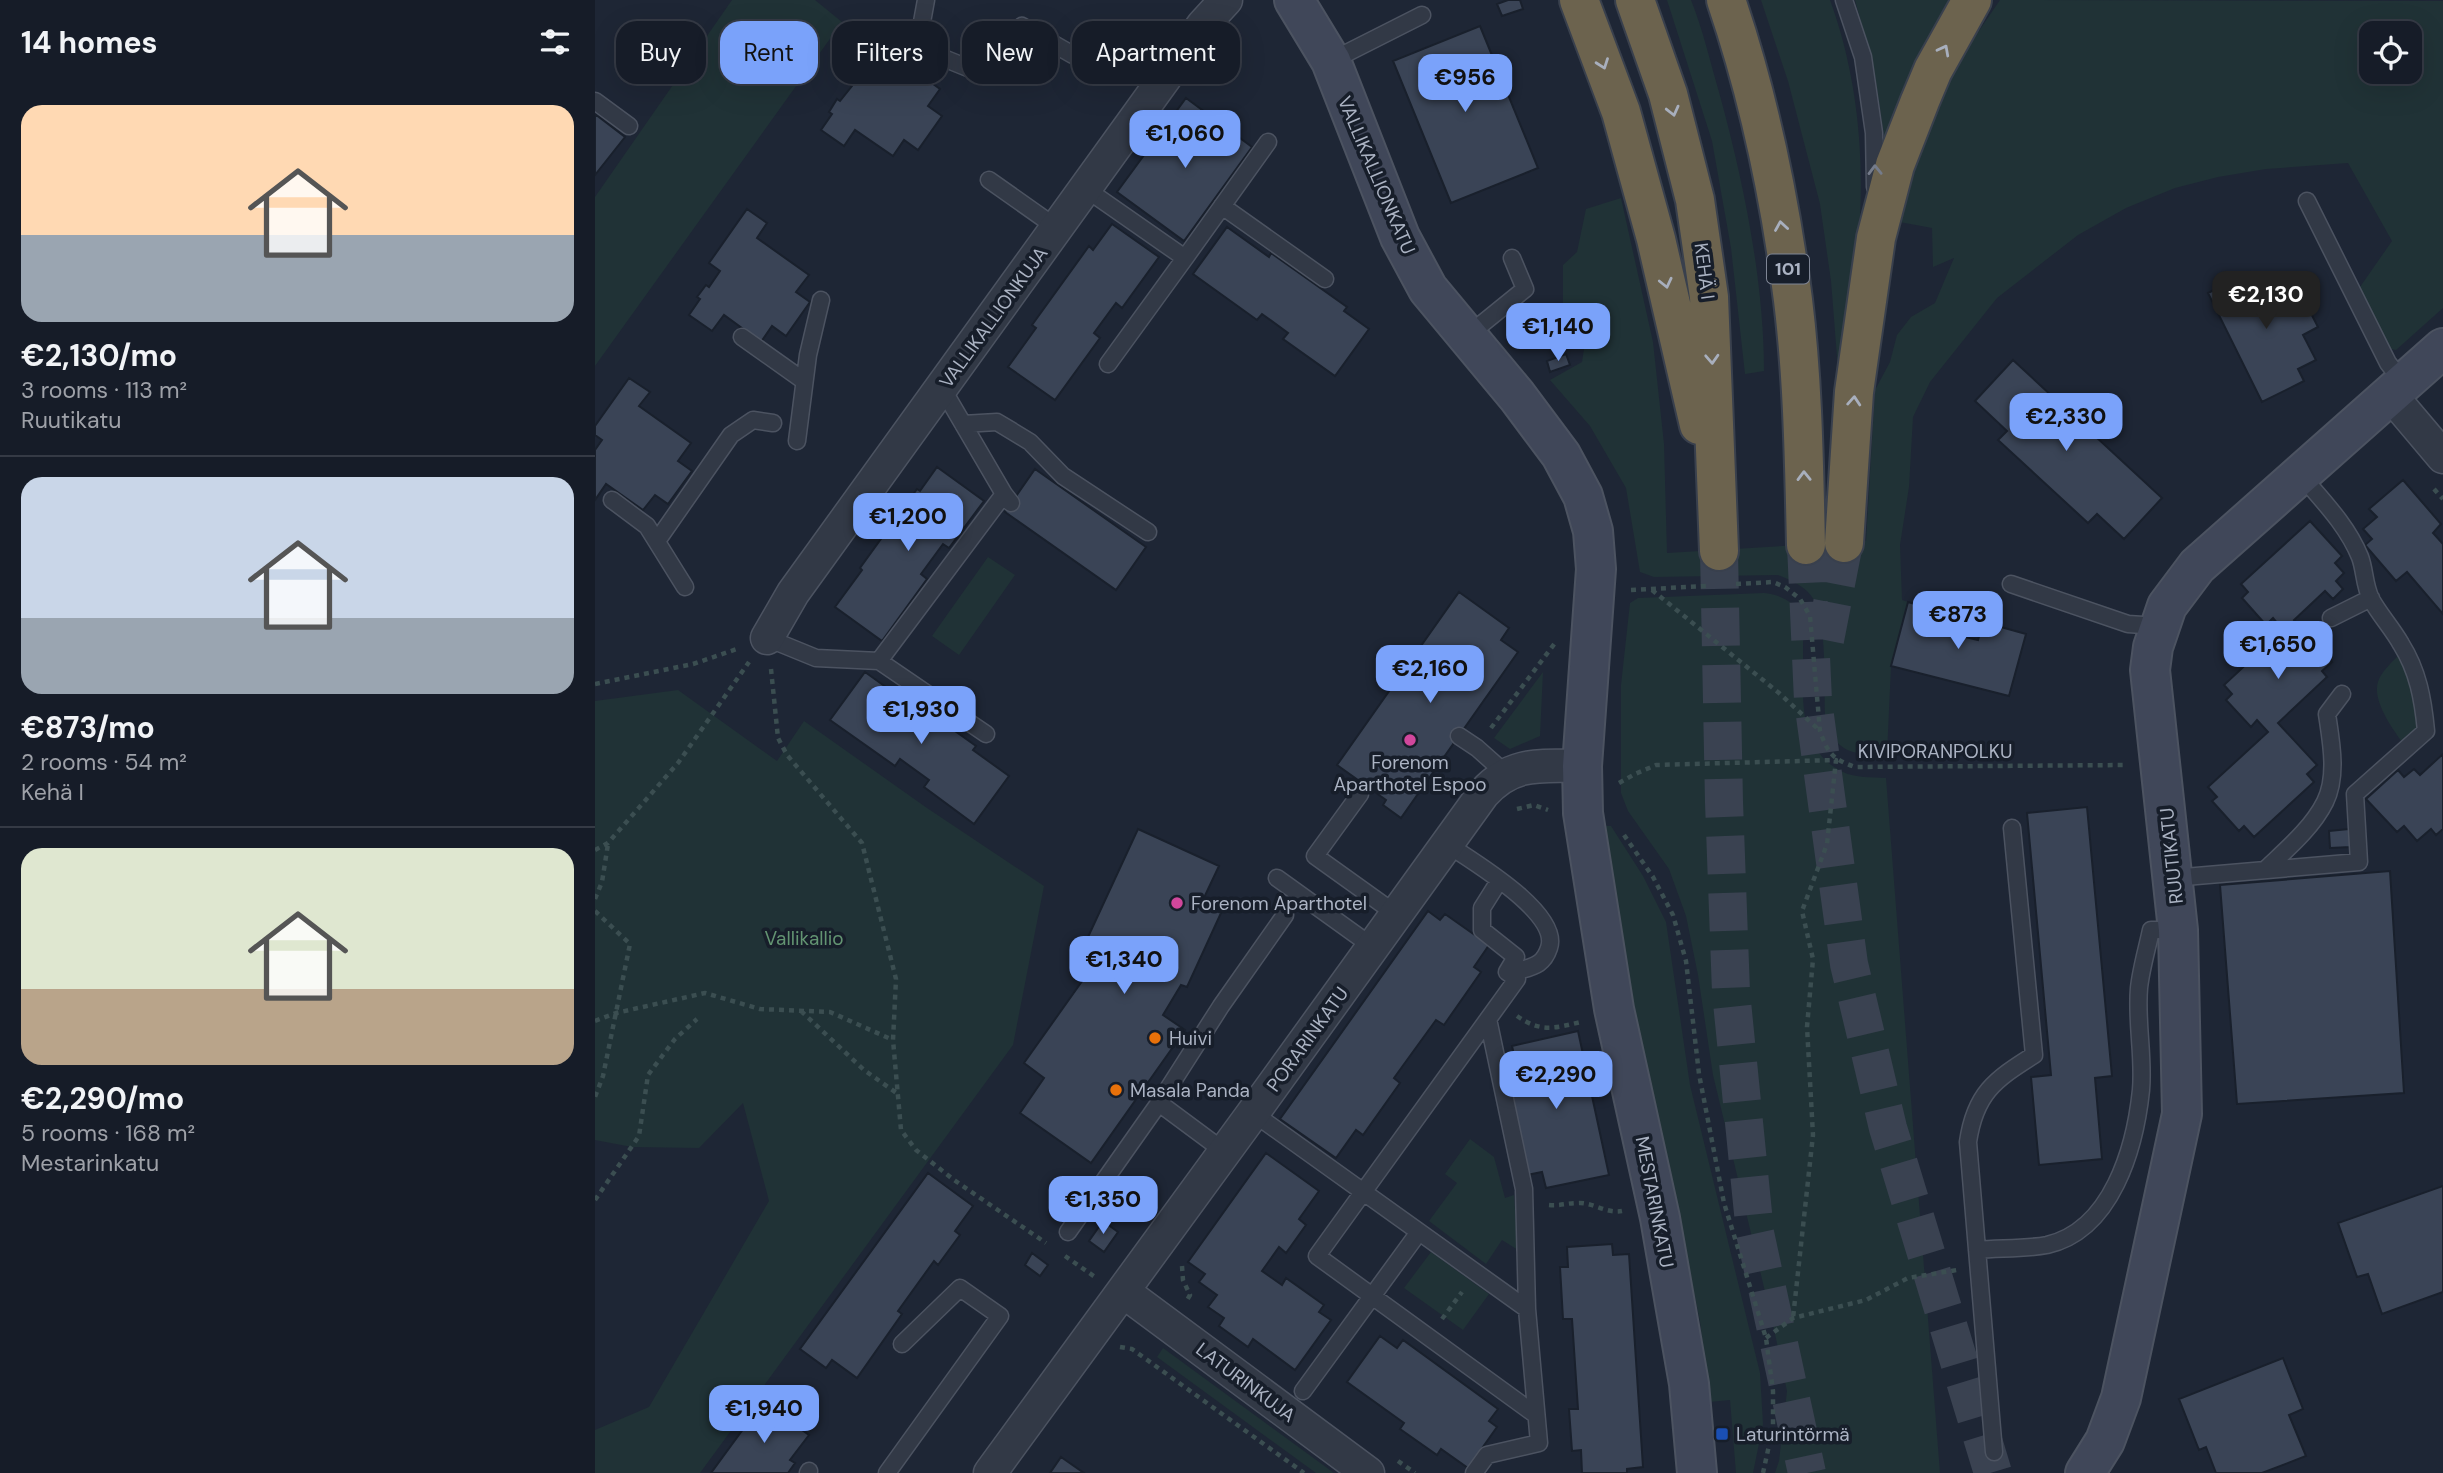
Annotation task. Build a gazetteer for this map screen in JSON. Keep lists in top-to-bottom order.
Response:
{
  "streets": {
    "highway": ["101", "KEHÄ I"],
    "street": [
      "VALLIKALLIONKATU",
      "VALLIKALLIONKUJA",
      "RUUTIKATU",
      "PORARINKATU",
      "MESTARINKATU",
      "LATURINKUJA"
    ],
    "path": ["KIVIPORANPOLKU"]
  },
  "crossings": [
    ["VALLIKALLIONKATU", "MESTARINKATU"],
    ["KEHÄ I", "KIVIPORANPOLKU"],
    ["PORARINKATU", "LATURINKUJA"]
  ],
  "parks": ["Vallikallio"],
  "places": {
    "other": [
      "Forenom Aparthotel Espoo",
      "Forenom Aparthotel",
      "Huivi",
      "Masala Panda"
    ],
    "transit": ["Laturintörmä"]
  },
  "page": {
    "heading": "14 homes",
    "chip": [
      "Buy",
      "Rent",
      "Filters",
      "New",
      "Apartment"
    ],
    "price": [
      "€956",
      "€1,060",
      "€2,130",
      "€1,140",
      "€2,330",
      "€1,200",
      "€873",
      "€1,650",
      "€2,160",
      "€1,930",
      "€1,340",
      "€2,290",
      "€1,350",
      "€1,940"
    ],
    "list": [
      {
        "name": "€2,130/mo",
        "note": "3 rooms · 113 m² · Ruutikatu"
      },
      {
        "name": "€873/mo",
        "note": "2 rooms · 54 m² · Kehä I"
      },
      {
        "name": "€2,290/mo",
        "note": "5 rooms · 168 m² · Mestarinkatu"
      }
    ]
  }
}
